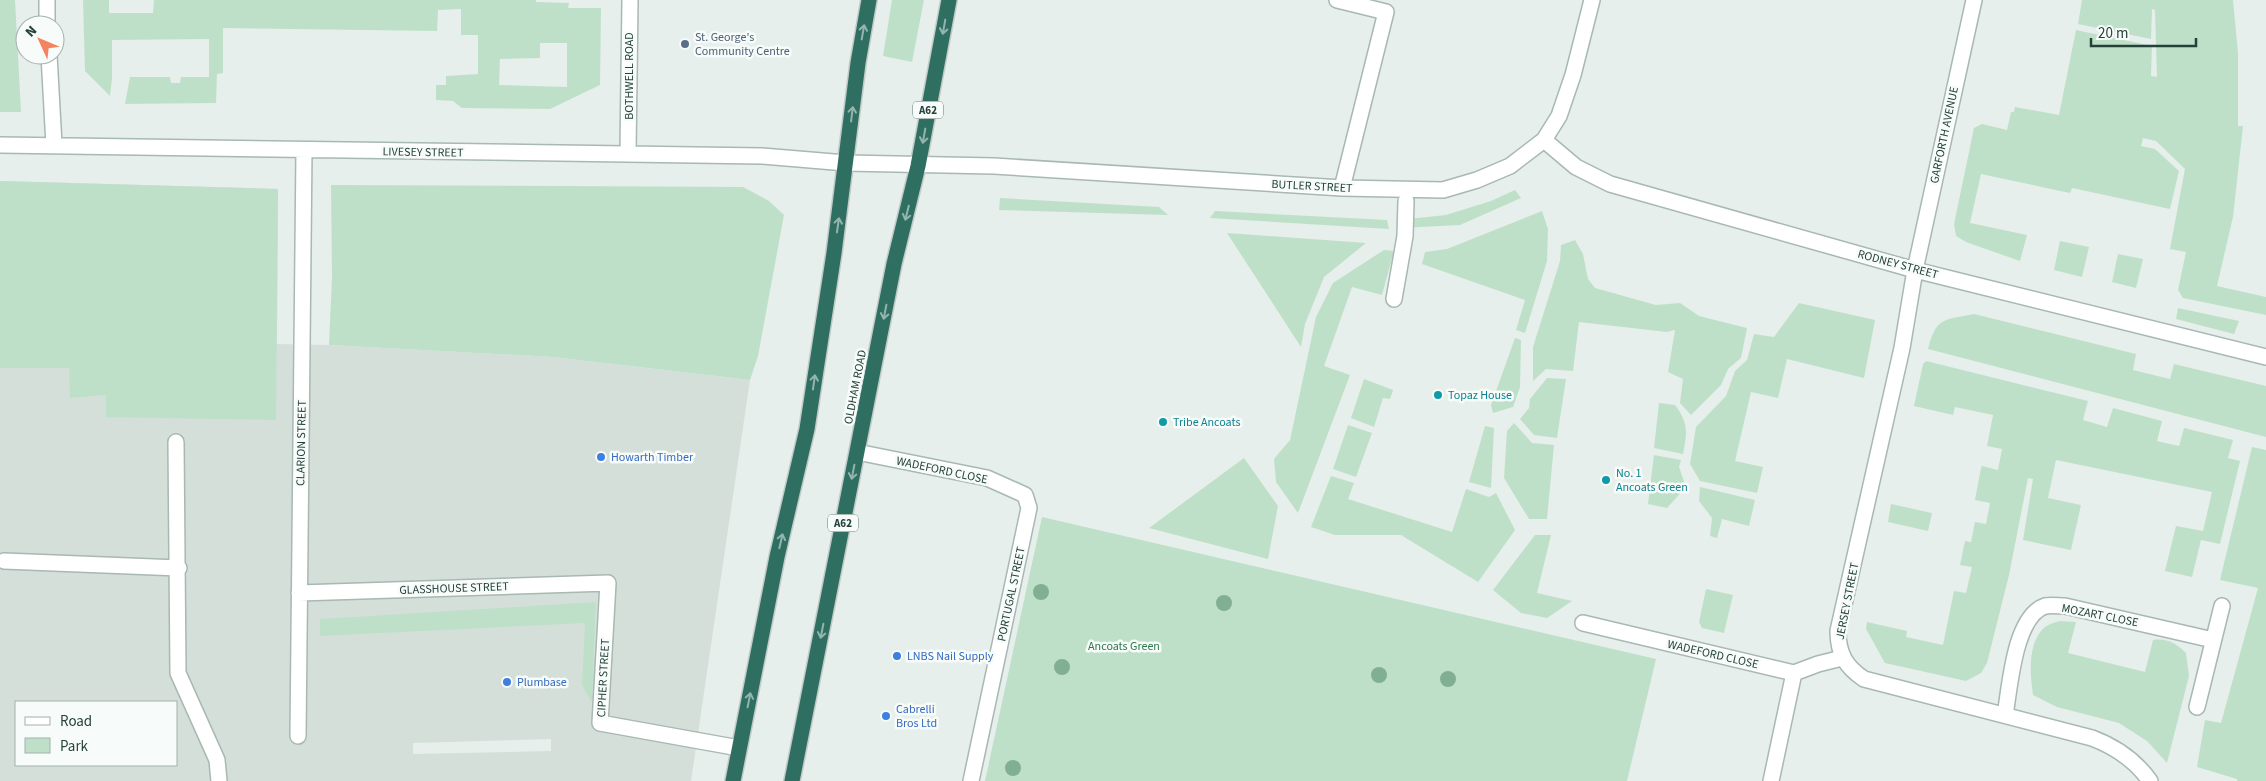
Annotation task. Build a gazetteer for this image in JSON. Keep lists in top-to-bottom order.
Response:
{
  "streets": {
    "highway": ["A62", "OLDHAM ROAD"],
    "street": [
      "BOTHWELL ROAD",
      "GARFORTH AVENUE",
      "LIVESEY STREET",
      "BUTLER STREET",
      "RODNEY STREET",
      "CLARION STREET",
      "WADEFORD CLOSE",
      "GLASSHOUSE STREET",
      "PORTUGAL STREET",
      "JERSEY STREET",
      "MOZART CLOSE",
      "CIPHER STREET"
    ]
  },
  "crossings": [
    ["BOTHWELL ROAD", "LIVESEY STREET"],
    ["GARFORTH AVENUE", "RODNEY STREET"],
    ["GARFORTH AVENUE", "JERSEY STREET"],
    ["LIVESEY STREET", "BUTLER STREET"],
    ["LIVESEY STREET", "CLARION STREET"],
    ["BUTLER STREET", "RODNEY STREET"],
    ["BUTLER STREET", "OLDHAM ROAD"],
    ["RODNEY STREET", "JERSEY STREET"],
    ["OLDHAM ROAD", "WADEFORD CLOSE"],
    ["CLARION STREET", "GLASSHOUSE STREET"],
    ["WADEFORD CLOSE", "PORTUGAL STREET"],
    ["GLASSHOUSE STREET", "CIPHER STREET"],
    ["JERSEY STREET", "MOZART CLOSE"]
  ],
  "parks": ["Ancoats Green"],
  "places": [
    "St. George's Community Centre",
    "Topaz House",
    "Tribe Ancoats",
    "Howarth Timber",
    "No. 1 Ancoats Green",
    "LNBS Nail Supply",
    "Plumbase",
    "Cabrelli Bros Ltd"
  ],
  "legend": ["Road", "Park"],
  "scale_bar": "20 m",
  "north": "top left"
}
